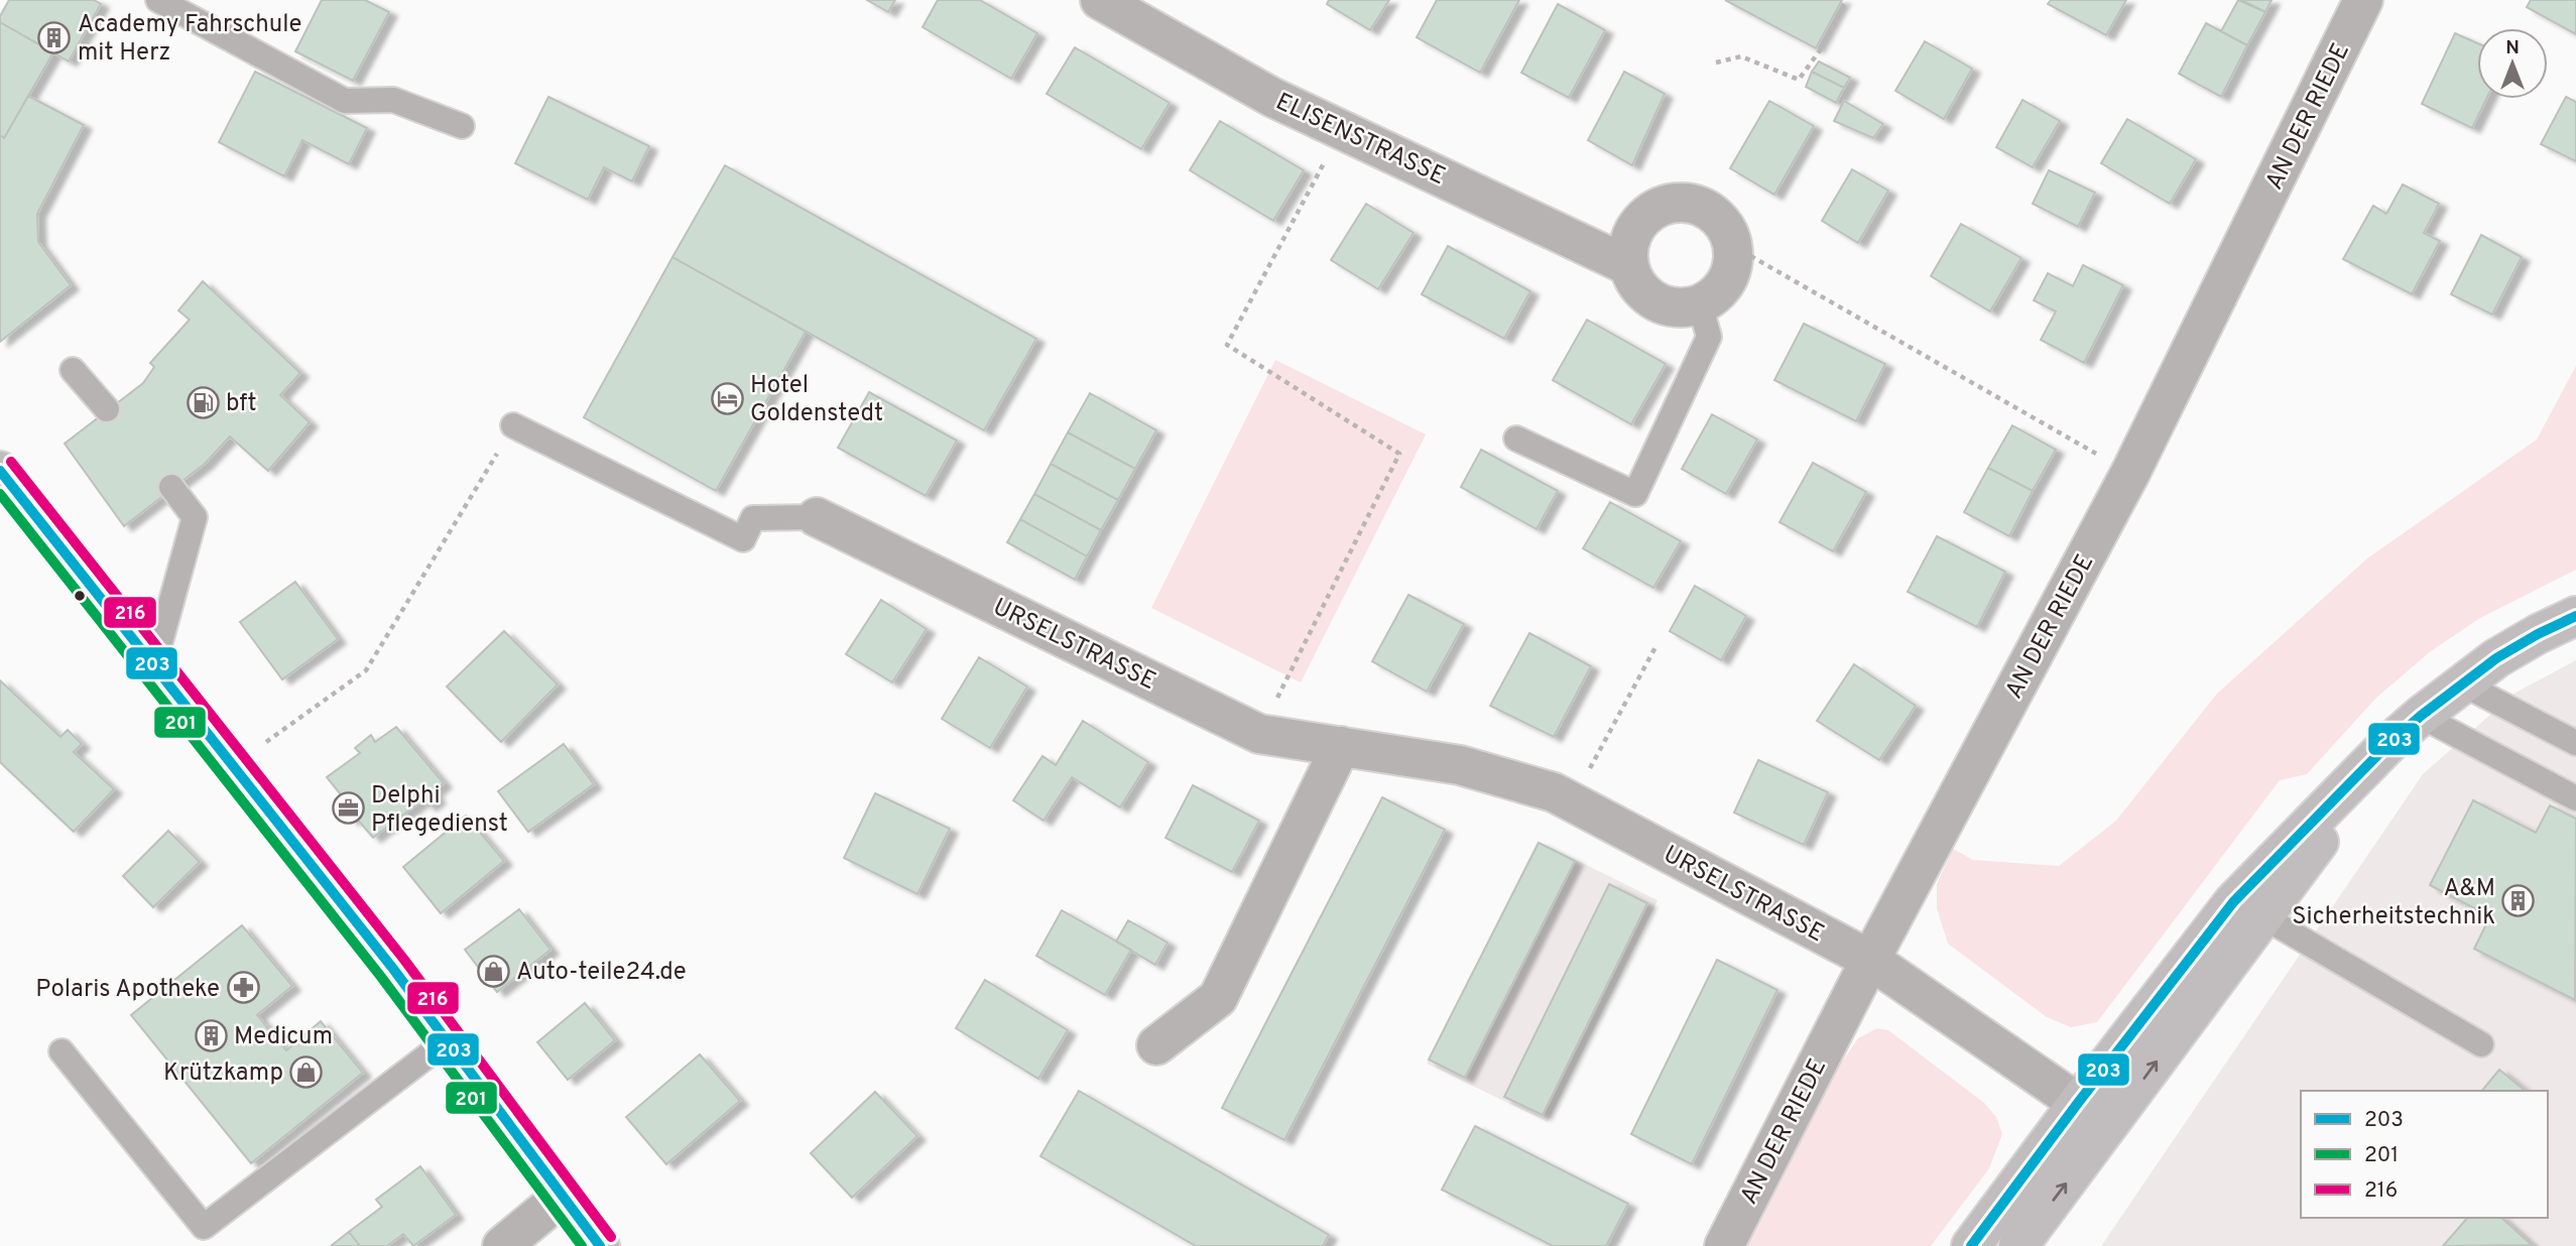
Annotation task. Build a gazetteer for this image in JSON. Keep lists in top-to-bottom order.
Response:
{
  "streets": {
    "street": ["AN DER RIEDE", "ELISENSTRASSE", "URSELSTRASSE"]
  },
  "crossings": [
    ["AN DER RIEDE", "URSELSTRASSE"]
  ],
  "places": {
    "building": ["Academy Fahrschule mit Herz", "A&M Sicherheitstechnik", "Medicum"],
    "hotel": ["Hotel Goldenstedt"],
    "fuel station": ["bft"],
    "office": ["Delphi Pflegedienst"],
    "shop": ["Auto-teile24.de", "Krützkamp"],
    "pharmacy": ["Polaris Apotheke"]
  },
  "lines": ["transit line 216", "transit line 203", "transit line 201"],
  "legend": ["203", "201", "216"],
  "north": "top"
}
